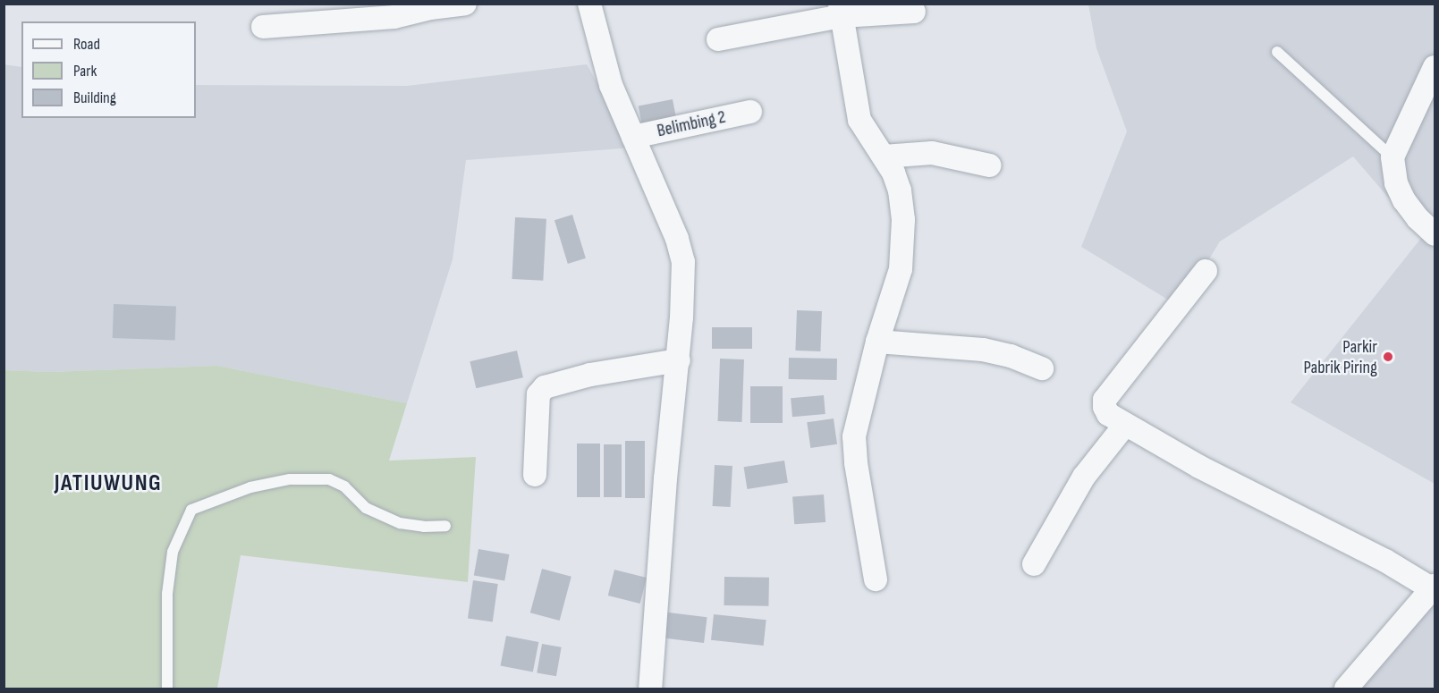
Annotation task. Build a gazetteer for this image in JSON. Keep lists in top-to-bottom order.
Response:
{
  "streets": {
    "street": ["Belimbing 2"]
  },
  "districts": ["JATIUWUNG"],
  "places": ["Parkir Pabrik Piring"],
  "legend": ["Road", "Park", "Building"]
}
